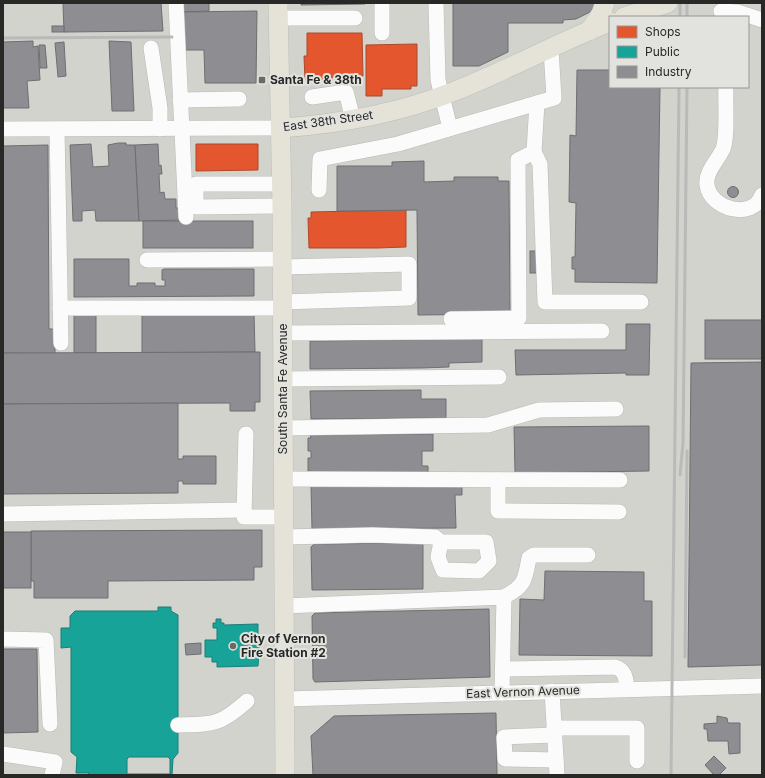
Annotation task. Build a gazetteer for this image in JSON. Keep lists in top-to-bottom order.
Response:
{
  "streets": {
    "main road": ["East 38th Street", "South Santa Fe Avenue"],
    "street": ["East Vernon Avenue"]
  },
  "crossings": [
    ["East 38th Street", "South Santa Fe Avenue"],
    ["South Santa Fe Avenue", "East Vernon Avenue"]
  ],
  "places": {
    "transit": ["Santa Fe & 38th"],
    "other": ["City of Vernon Fire Station #2"]
  },
  "legend": ["Shops", "Public", "Industry"]
}
